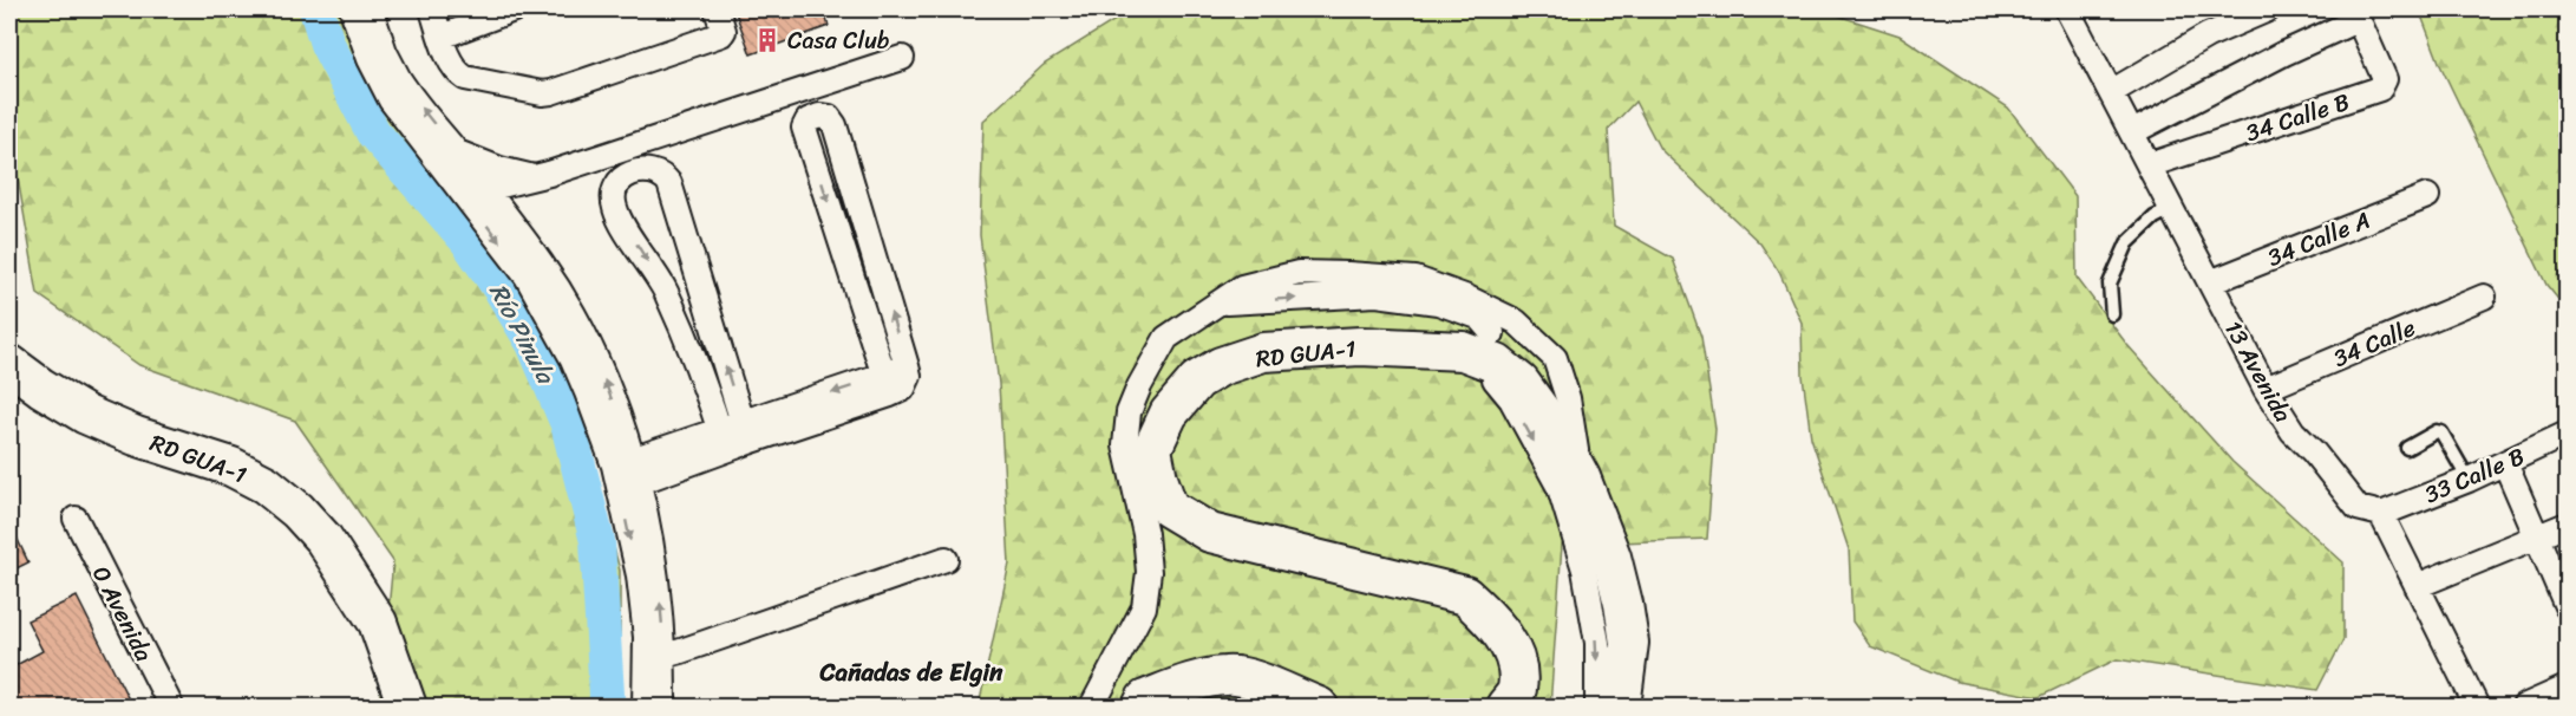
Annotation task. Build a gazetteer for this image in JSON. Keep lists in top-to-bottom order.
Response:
{
  "streets": {
    "main road": ["RD GUA-1"],
    "street": [
      "34 Calle B",
      "34 Calle A",
      "34 Calle",
      "13 Avenida",
      "33 Calle B",
      "0 Avenida"
    ]
  },
  "crossings": [
    ["34 Calle B", "13 Avenida"],
    ["34 Calle A", "13 Avenida"],
    ["34 Calle", "13 Avenida"],
    ["13 Avenida", "33 Calle B"]
  ],
  "districts": ["Cañadas de Elgin"],
  "water": ["Río Pinula"],
  "places": {
    "building": ["Casa Club"]
  }
}
